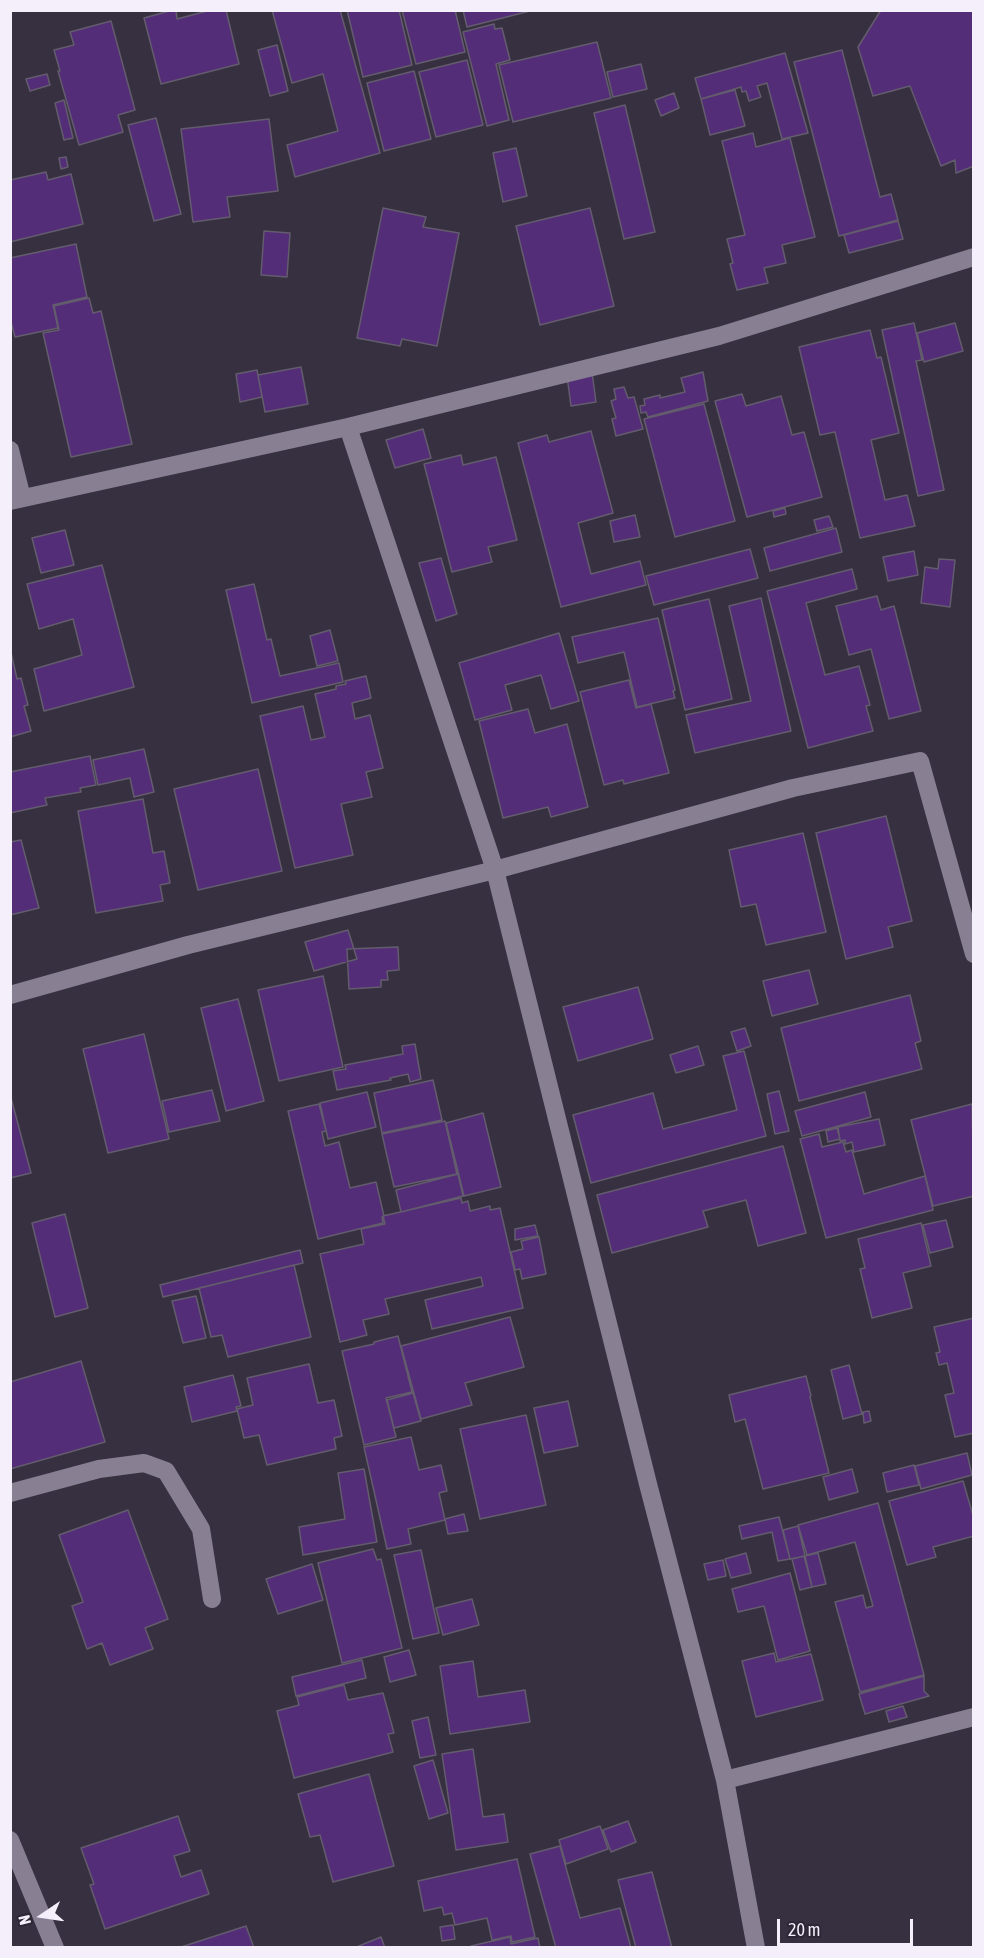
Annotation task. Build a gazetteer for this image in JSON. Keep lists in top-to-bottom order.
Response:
{
  "scale_bar": "20 m",
  "north": "left"
}
